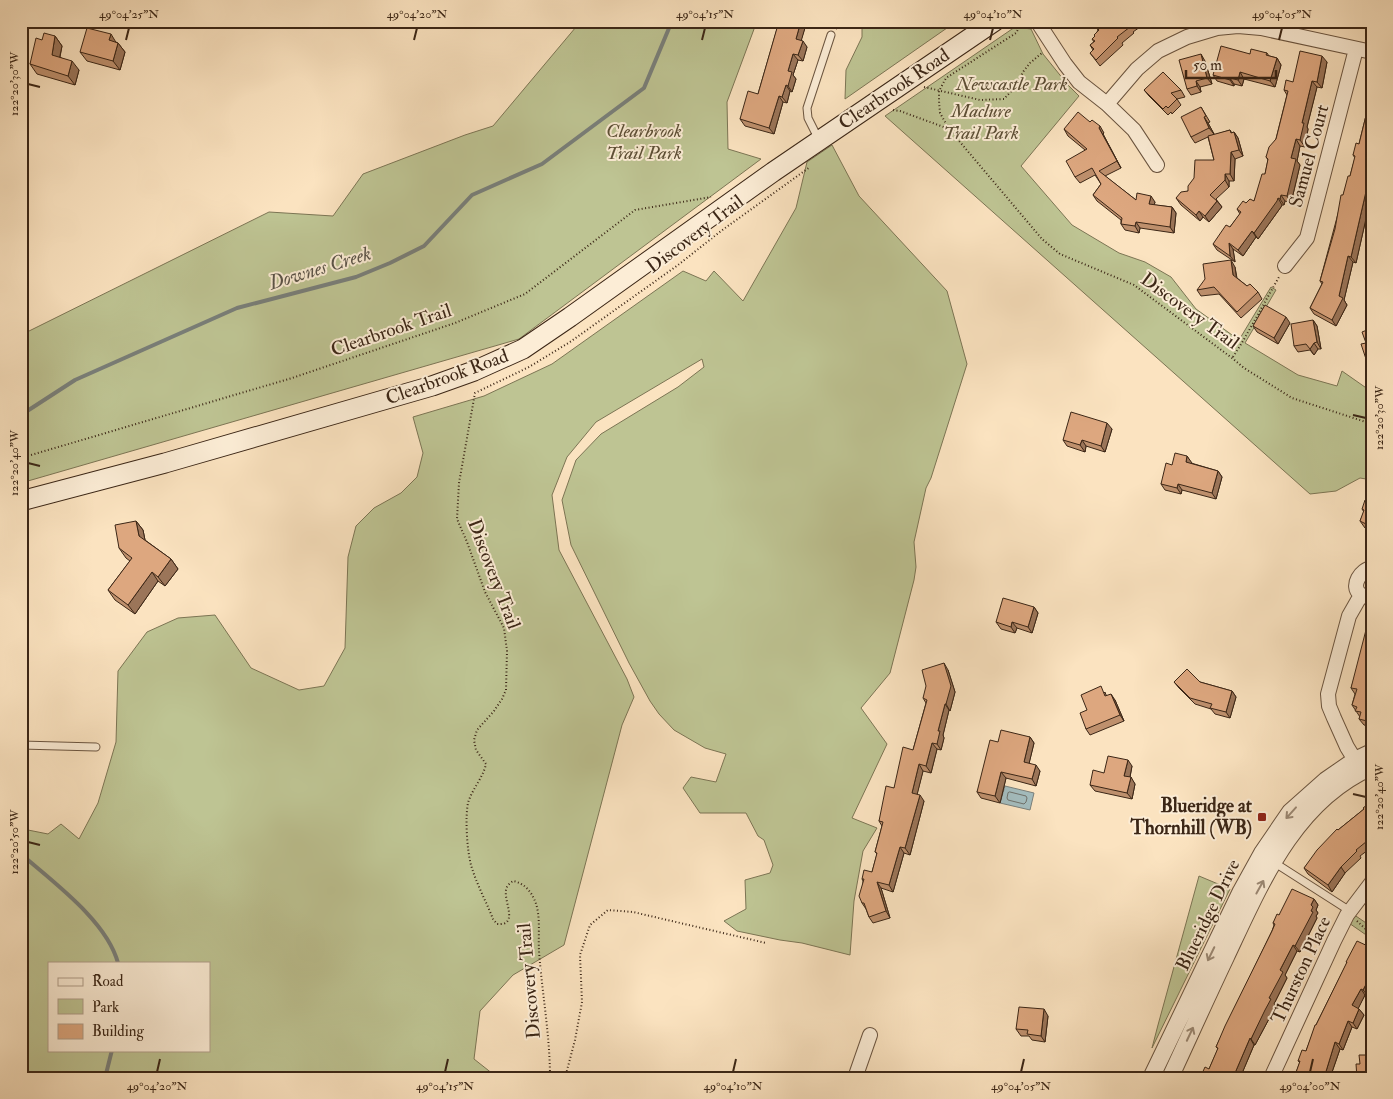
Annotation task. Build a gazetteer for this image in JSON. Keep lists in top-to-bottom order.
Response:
{
  "streets": {
    "main road": ["Clearbrook Road"],
    "street": ["Samuel Court", "Blueridge Drive", "Thurston Place"],
    "path": ["Discovery Trail", "Clearbrook Trail"]
  },
  "water": ["Downes Creek"],
  "parks": ["Newcastle Park", "Maclure Trail Park", "Clearbrook Trail Park"],
  "places": {
    "transit": ["Blueridge at Thornhill (WB)"]
  },
  "legend": ["Road", "Park", "Building"],
  "scale_bar": "50 m",
  "coordinates": [
    "49°04'25\"N",
    "49°04'20\"N",
    "49°04'15\"N",
    "49°04'10\"N",
    "49°04'05\"N",
    "122°20'30\"W",
    "122°20'40\"W",
    "122°20'50\"W",
    "49°04'00\"N"
  ]
}
